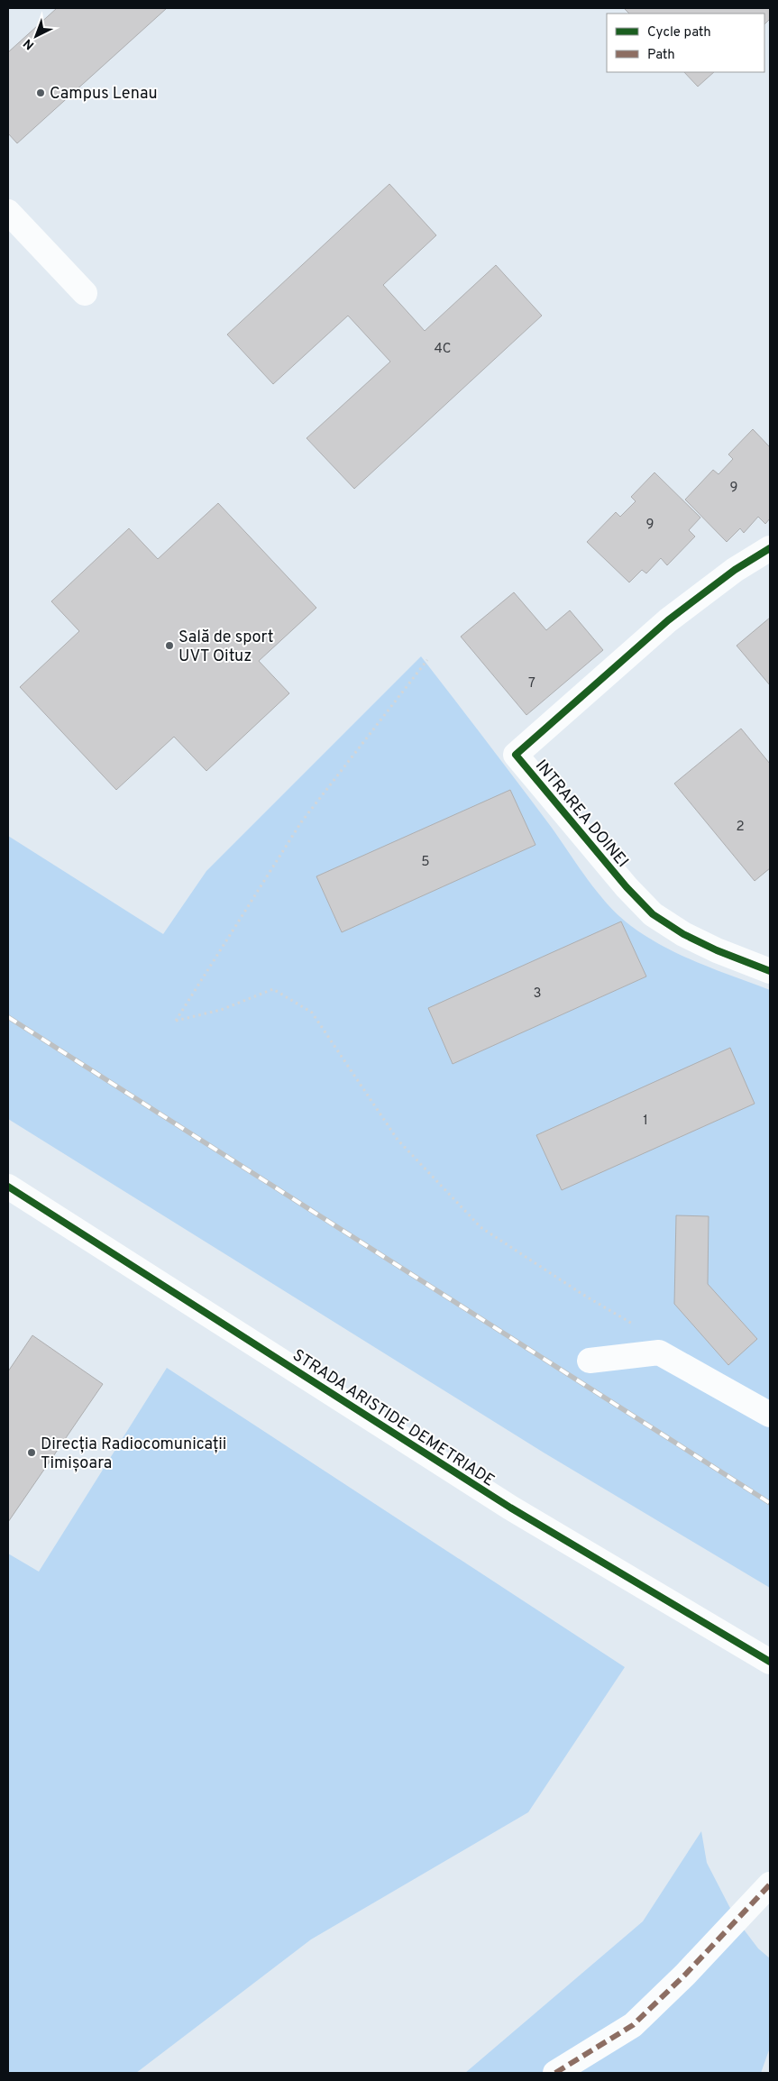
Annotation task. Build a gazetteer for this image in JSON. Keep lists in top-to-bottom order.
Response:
{
  "streets": {
    "street": ["INTRAREA DOINEI", "STRADA ARISTIDE DEMETRIADE"]
  },
  "places": ["Campus Lenau", "Sală de sport UVT Oituz", "Direcția Radiocomunicații Timișoara"],
  "house_numbers": [
    "4C",
    "9",
    "9",
    "7",
    "2",
    "5",
    "3",
    "1"
  ],
  "legend": ["Cycle path", "Path"],
  "north": "bottom left"
}
